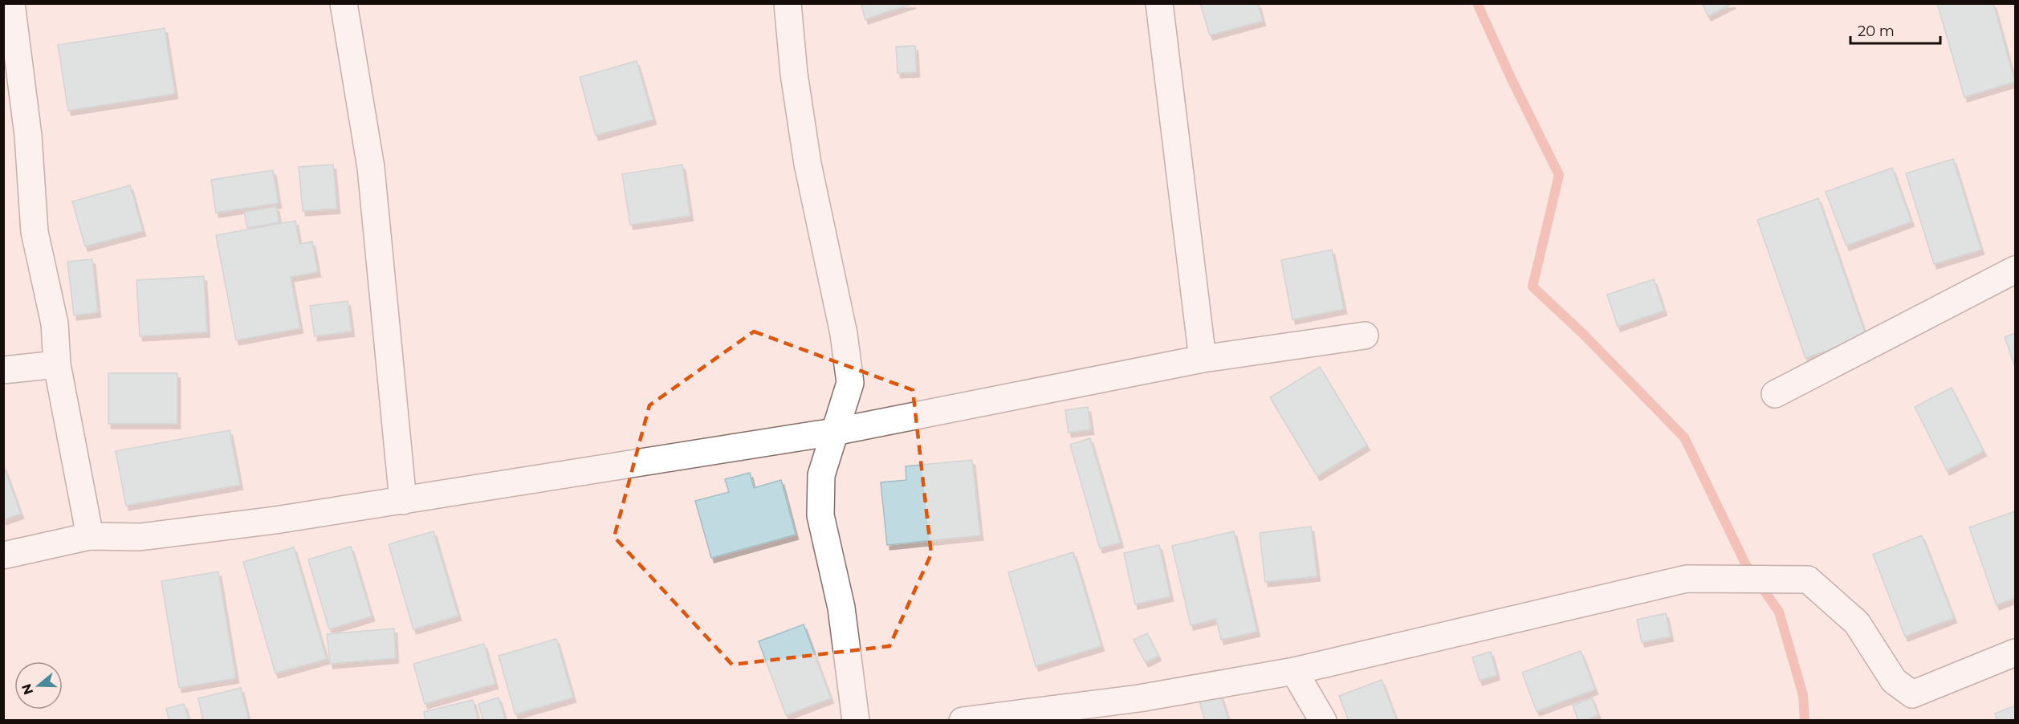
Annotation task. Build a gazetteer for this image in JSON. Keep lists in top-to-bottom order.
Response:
{
  "scale_bar": "20 m",
  "north": "left"
}
